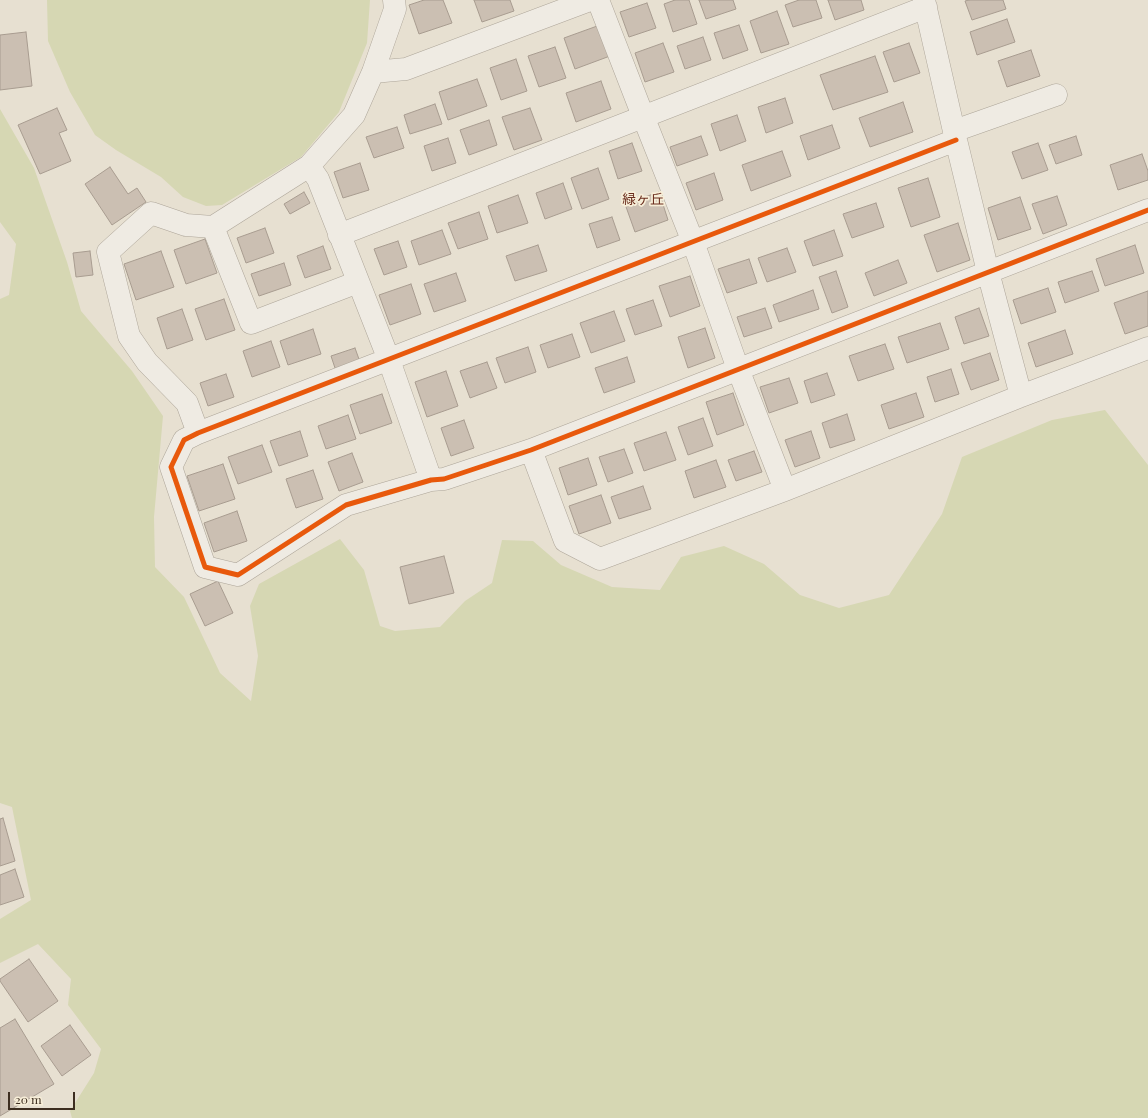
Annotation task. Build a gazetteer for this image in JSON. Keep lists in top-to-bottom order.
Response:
{
  "districts": ["緑ヶ丘"],
  "scale_bar": "20 m"
}
